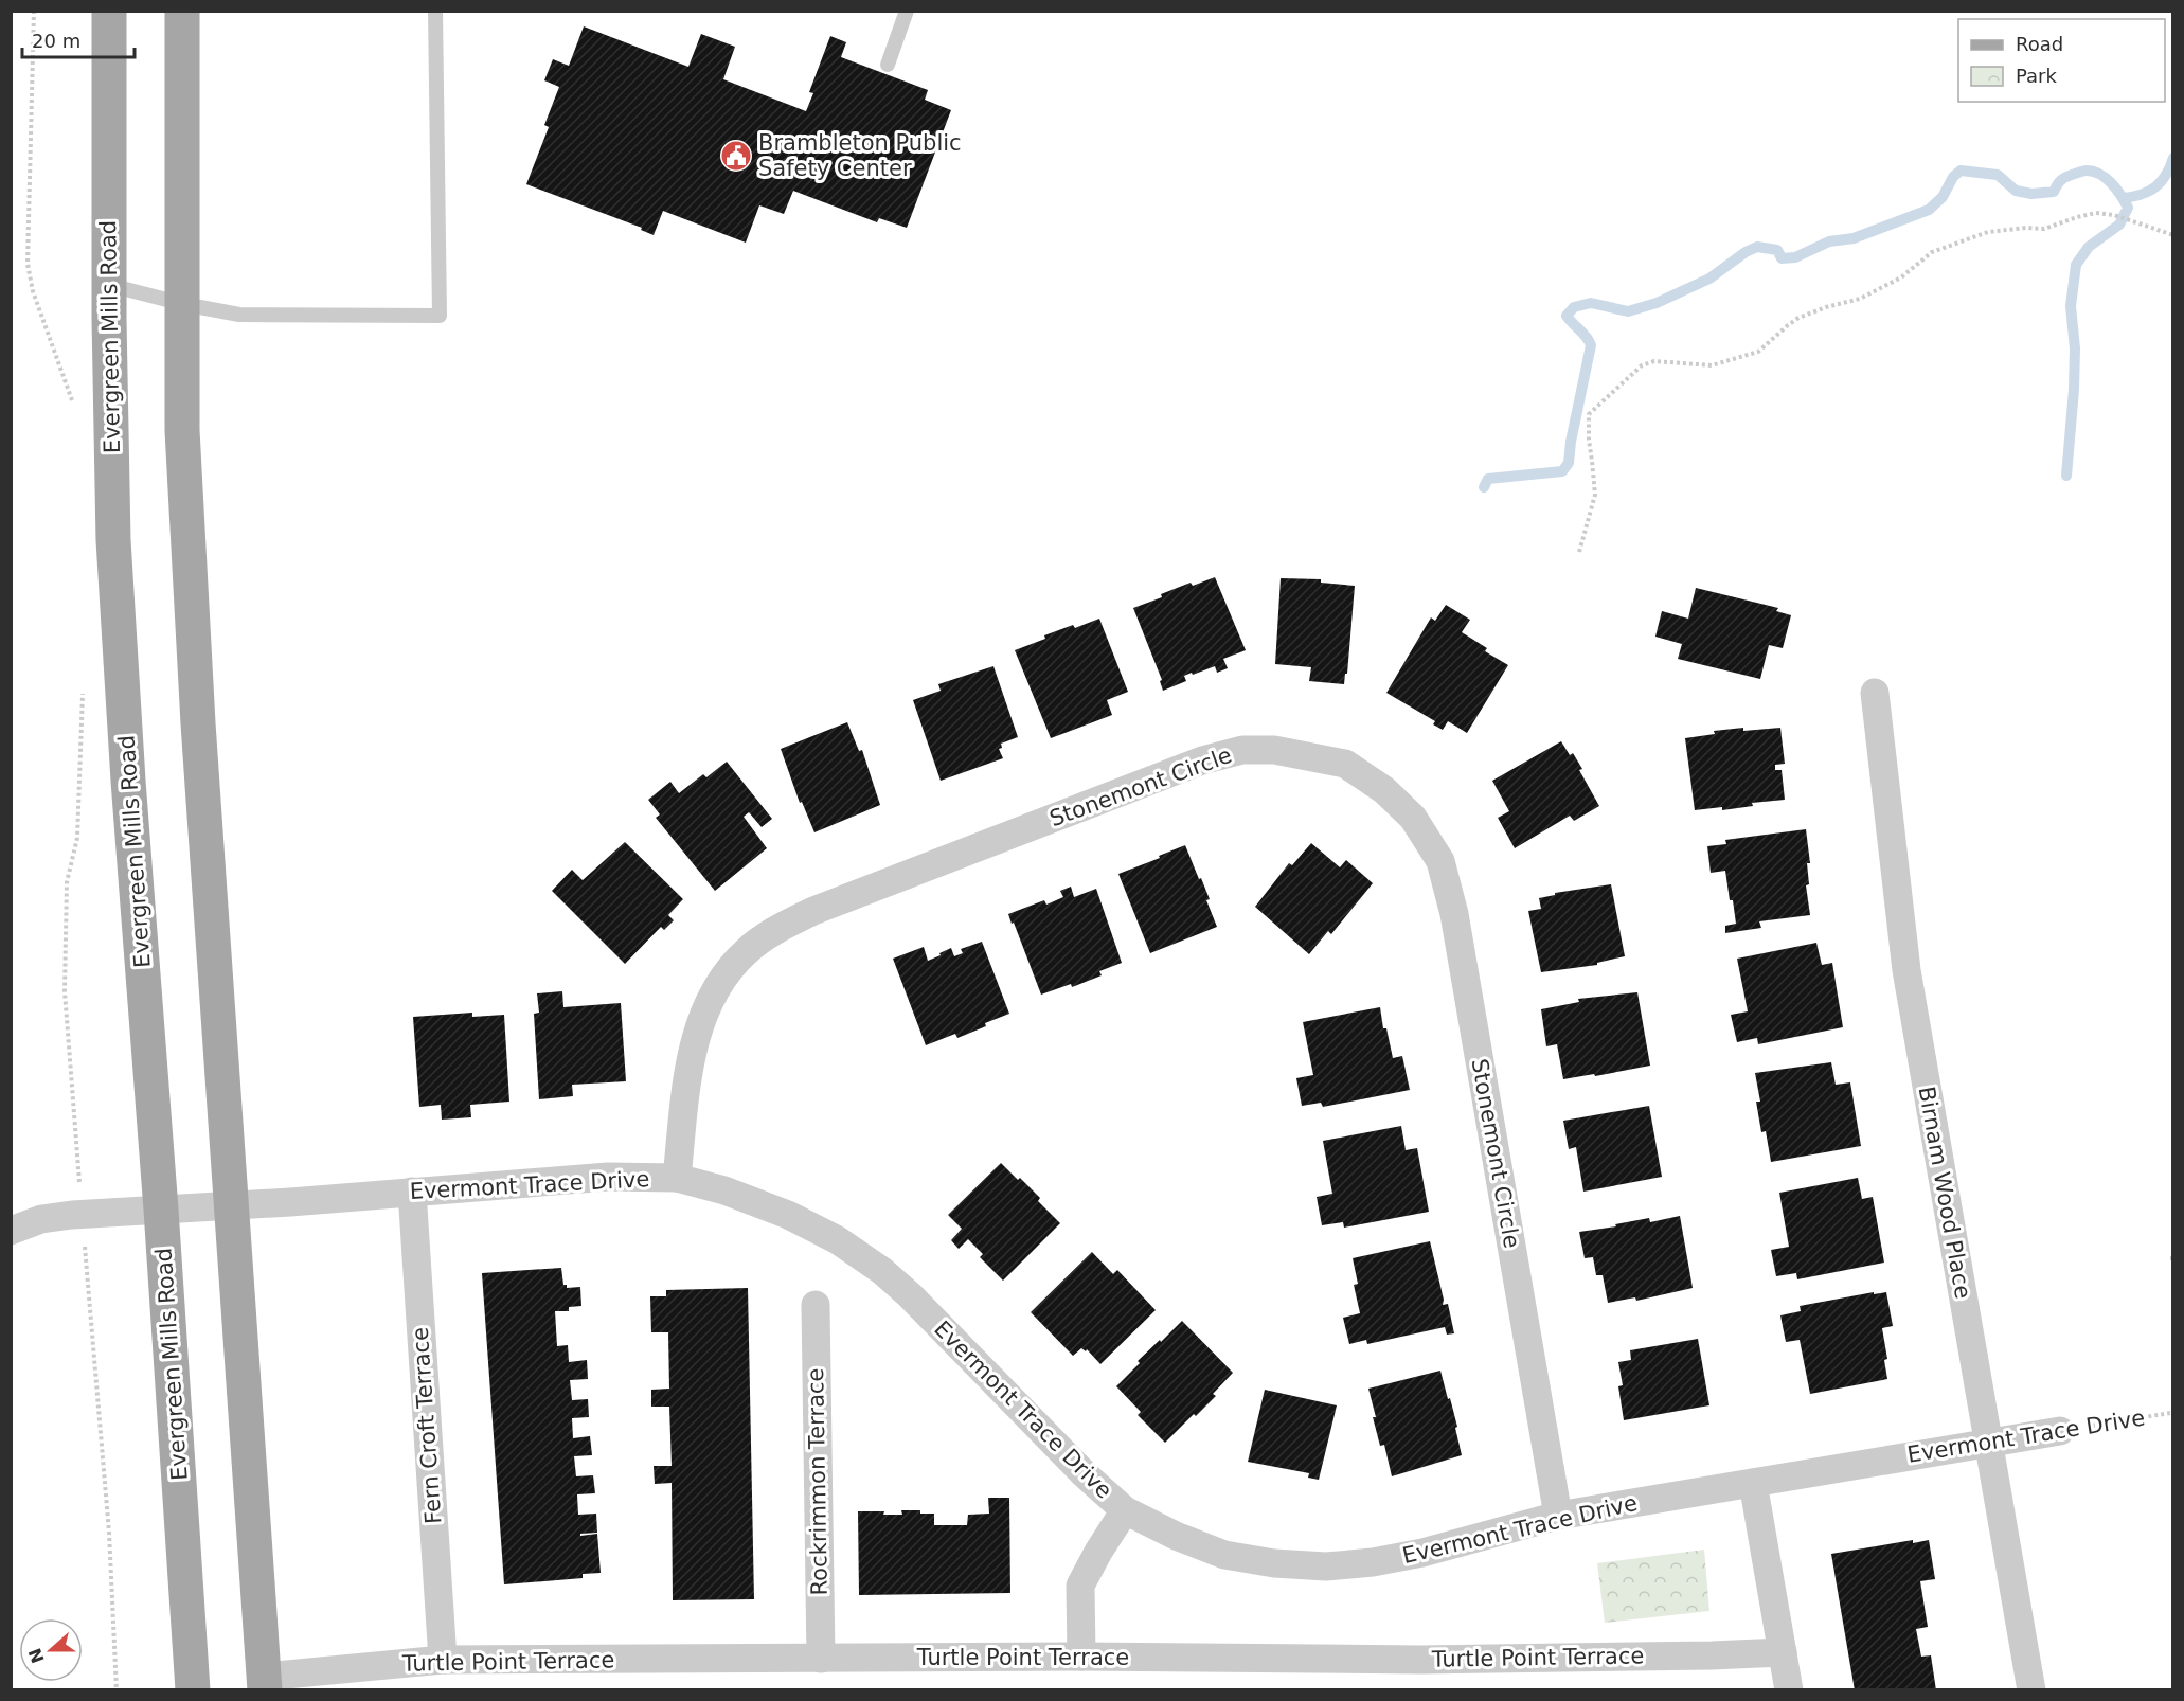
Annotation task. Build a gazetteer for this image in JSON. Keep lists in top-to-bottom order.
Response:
{
  "streets": {
    "main road": ["Evergreen Mills Road"],
    "street": [
      "Stonemont Circle",
      "Evermont Trace Drive",
      "Birnam Wood Place",
      "Fern Croft Terrace",
      "Rockrimmon Terrace",
      "Turtle Point Terrace"
    ]
  },
  "crossings": [
    ["Evergreen Mills Road", "Evermont Trace Drive"],
    ["Stonemont Circle", "Evermont Trace Drive"],
    ["Evermont Trace Drive", "Birnam Wood Place"],
    ["Evermont Trace Drive", "Fern Croft Terrace"],
    ["Fern Croft Terrace", "Turtle Point Terrace"],
    ["Rockrimmon Terrace", "Turtle Point Terrace"]
  ],
  "places": {
    "public building": ["Brambleton Public Safety Center"]
  },
  "legend": ["Road", "Park"],
  "scale_bar": "20 m",
  "north": "left"
}
